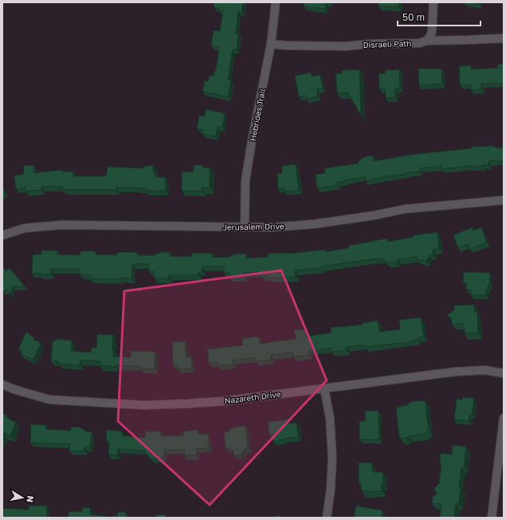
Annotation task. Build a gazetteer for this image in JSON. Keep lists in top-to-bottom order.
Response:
{
  "streets": {
    "street": [
      "Disraeli Path",
      "Hebrides Trail",
      "Jerusalem Drive",
      "Nazareth Drive"
    ]
  },
  "crossings": [
    ["Disraeli Path", "Hebrides Trail"],
    ["Hebrides Trail", "Jerusalem Drive"]
  ],
  "scale_bar": "50 m",
  "north": "right"
}
